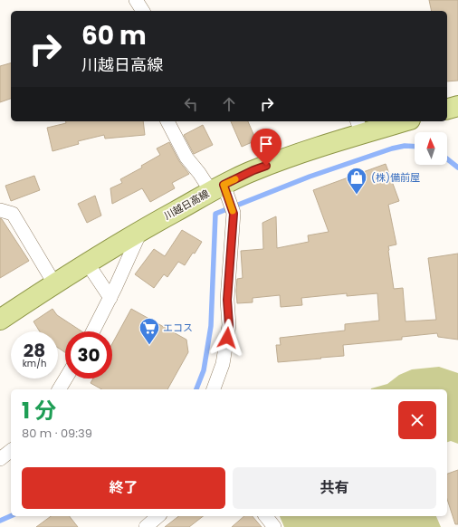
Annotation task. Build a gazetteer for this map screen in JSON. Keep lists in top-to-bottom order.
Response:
{
  "streets": {
    "main road": ["川越日高線"]
  },
  "places": {
    "shop": ["(株)備前屋"],
    "supermarket": ["エコス"]
  },
  "north": "top",
  "page": {
    "turn": ["60 m", "川越日高線"],
    "speed": "28 km/h",
    "limit": "30",
    "heading": ["1 分", "80 m · 09:39"],
    "buttons": ["終了", "共有"]
  }
}
